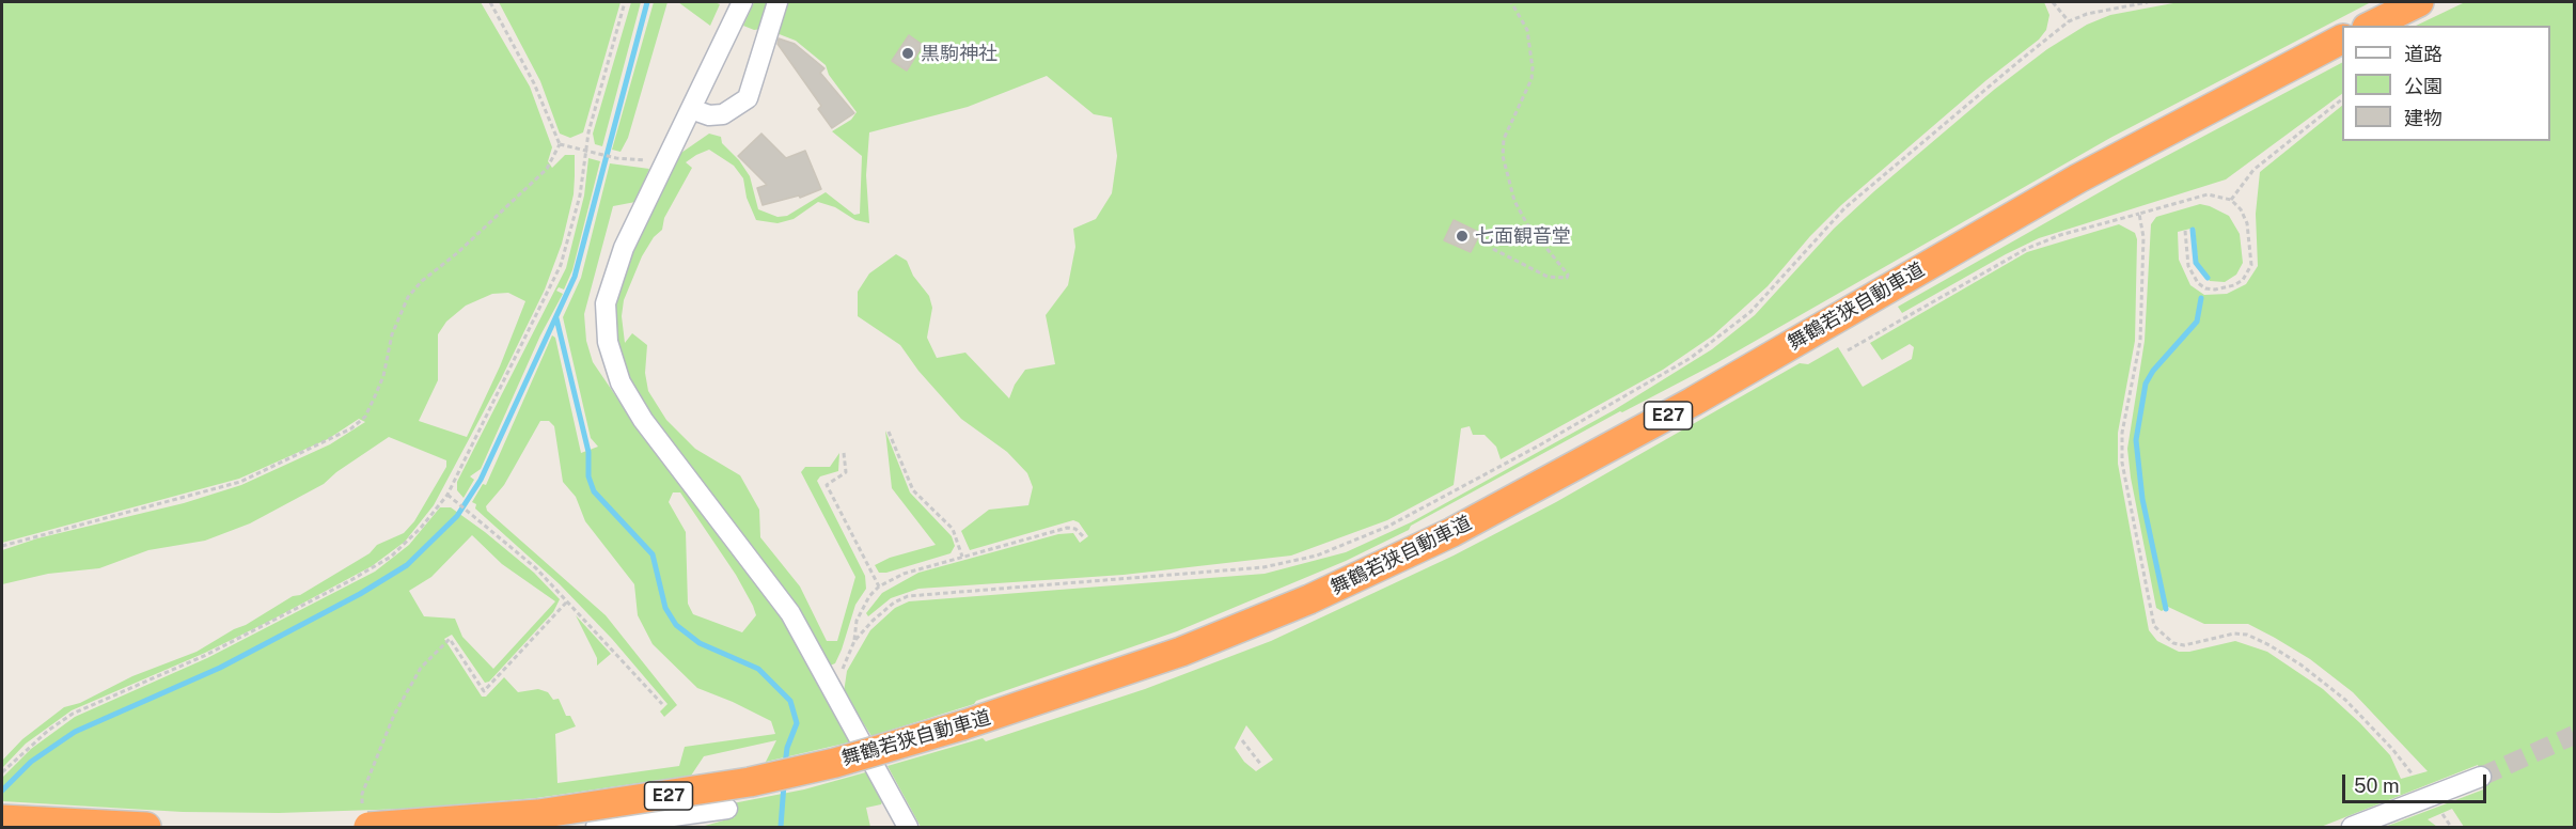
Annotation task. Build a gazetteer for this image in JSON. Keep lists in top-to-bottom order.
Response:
{
  "streets": {
    "highway": ["舞鶴若狭自動車道", "E27"]
  },
  "places": ["黒駒神社", "七面観音堂"],
  "legend": ["道路", "公園", "建物"],
  "scale_bar": "50 m"
}
